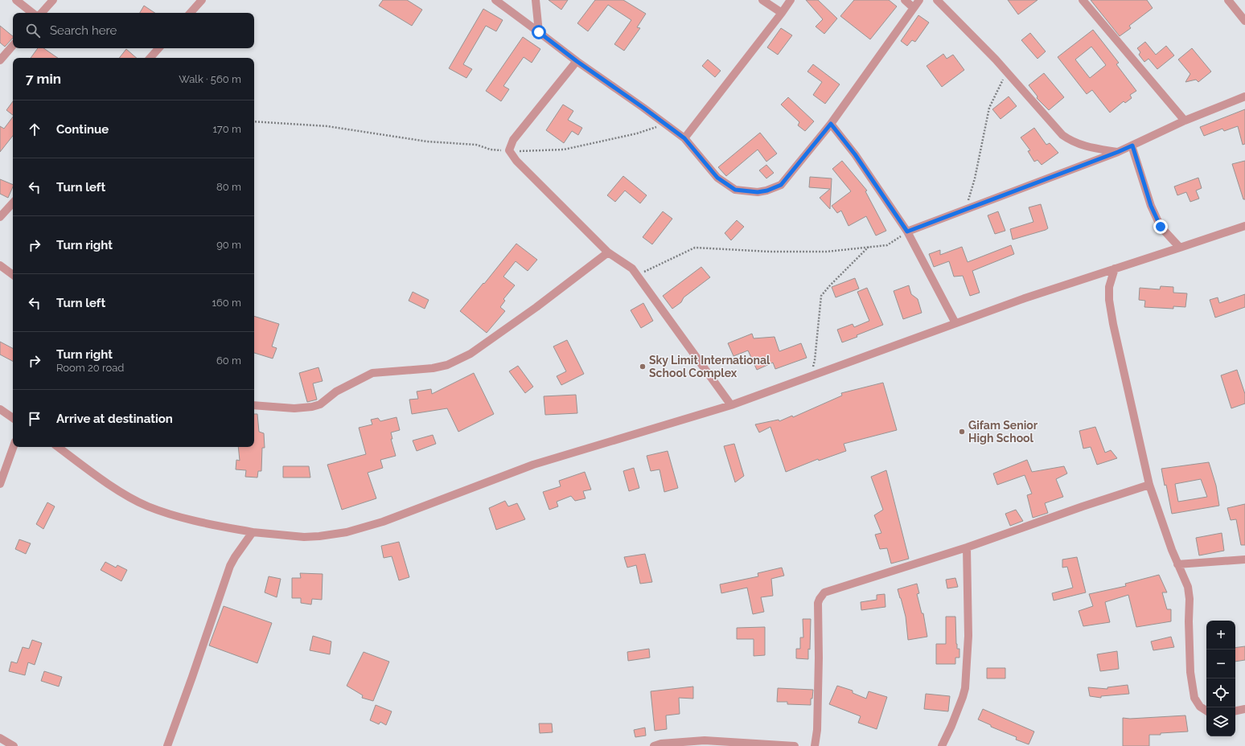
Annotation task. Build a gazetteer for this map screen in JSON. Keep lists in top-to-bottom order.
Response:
{
  "places": ["Sky Limit International School Complex", "Gifam Senior High School"],
  "page": {
    "search": "Search here",
    "heading": ["7 min", "Walk · 560 m"],
    "list": [
      ["Continue", "170 m"],
      ["Turn left", "80 m"],
      ["Turn right", "90 m"],
      ["Turn left", "160 m"],
      ["Turn right", "Room 20 road", "60 m"],
      "Arrive at destination"
    ],
    "map_buttons": ["+", "−"]
  }
}
